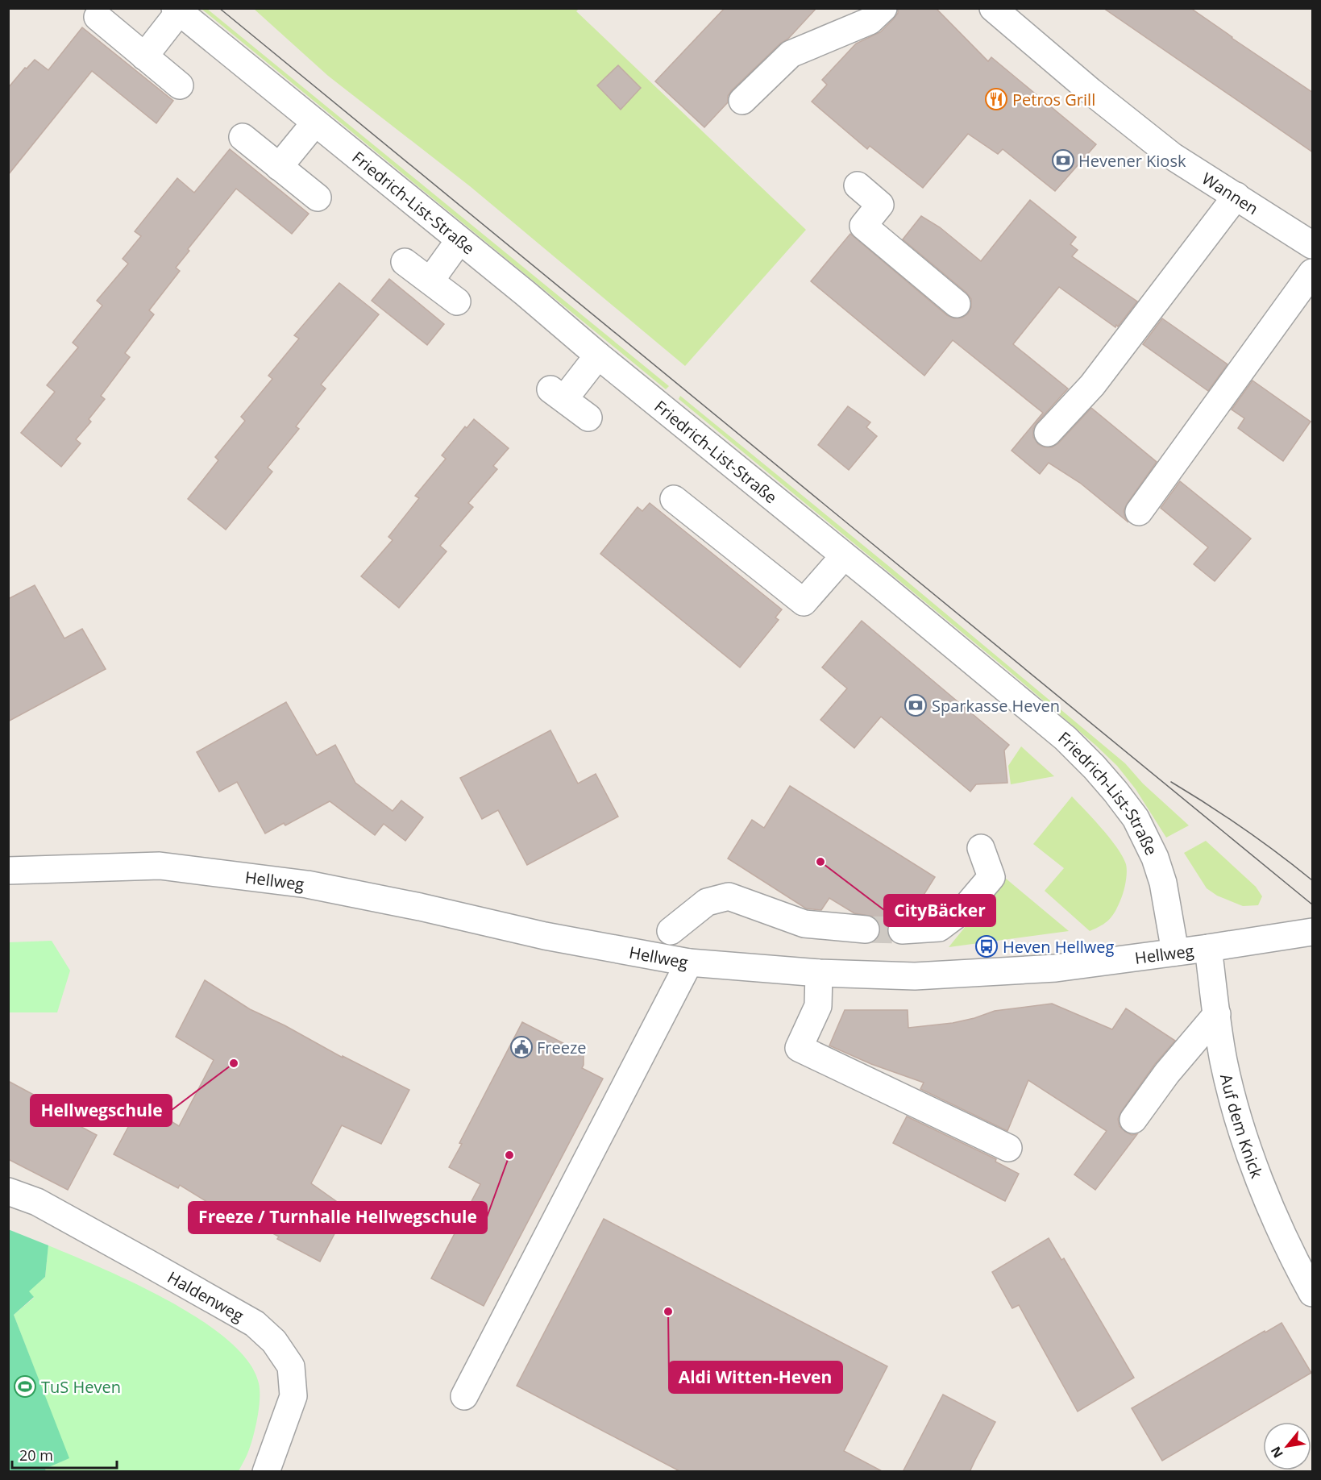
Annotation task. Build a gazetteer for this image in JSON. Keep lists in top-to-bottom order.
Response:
{
  "streets": {
    "street": [
      "Wannen",
      "Friedrich-List-Straße",
      "Hellweg",
      "Auf dem Knick",
      "Haldenweg"
    ]
  },
  "crossings": [
    ["Friedrich-List-Straße", "Hellweg"],
    ["Hellweg", "Auf dem Knick"]
  ],
  "places": {
    "restaurant": ["Petros Grill"],
    "bank": ["Hevener Kiosk", "Sparkasse Heven"],
    "other": [
      "CityBäcker",
      "Hellwegschule",
      "Freeze / Turnhalle Hellwegschule",
      "Aldi Witten-Heven"
    ],
    "bus stop": ["Heven Hellweg"],
    "public building": ["Freeze"],
    "sports": ["TuS Heven"]
  },
  "scale_bar": "20 m",
  "north": "bottom left"
}
